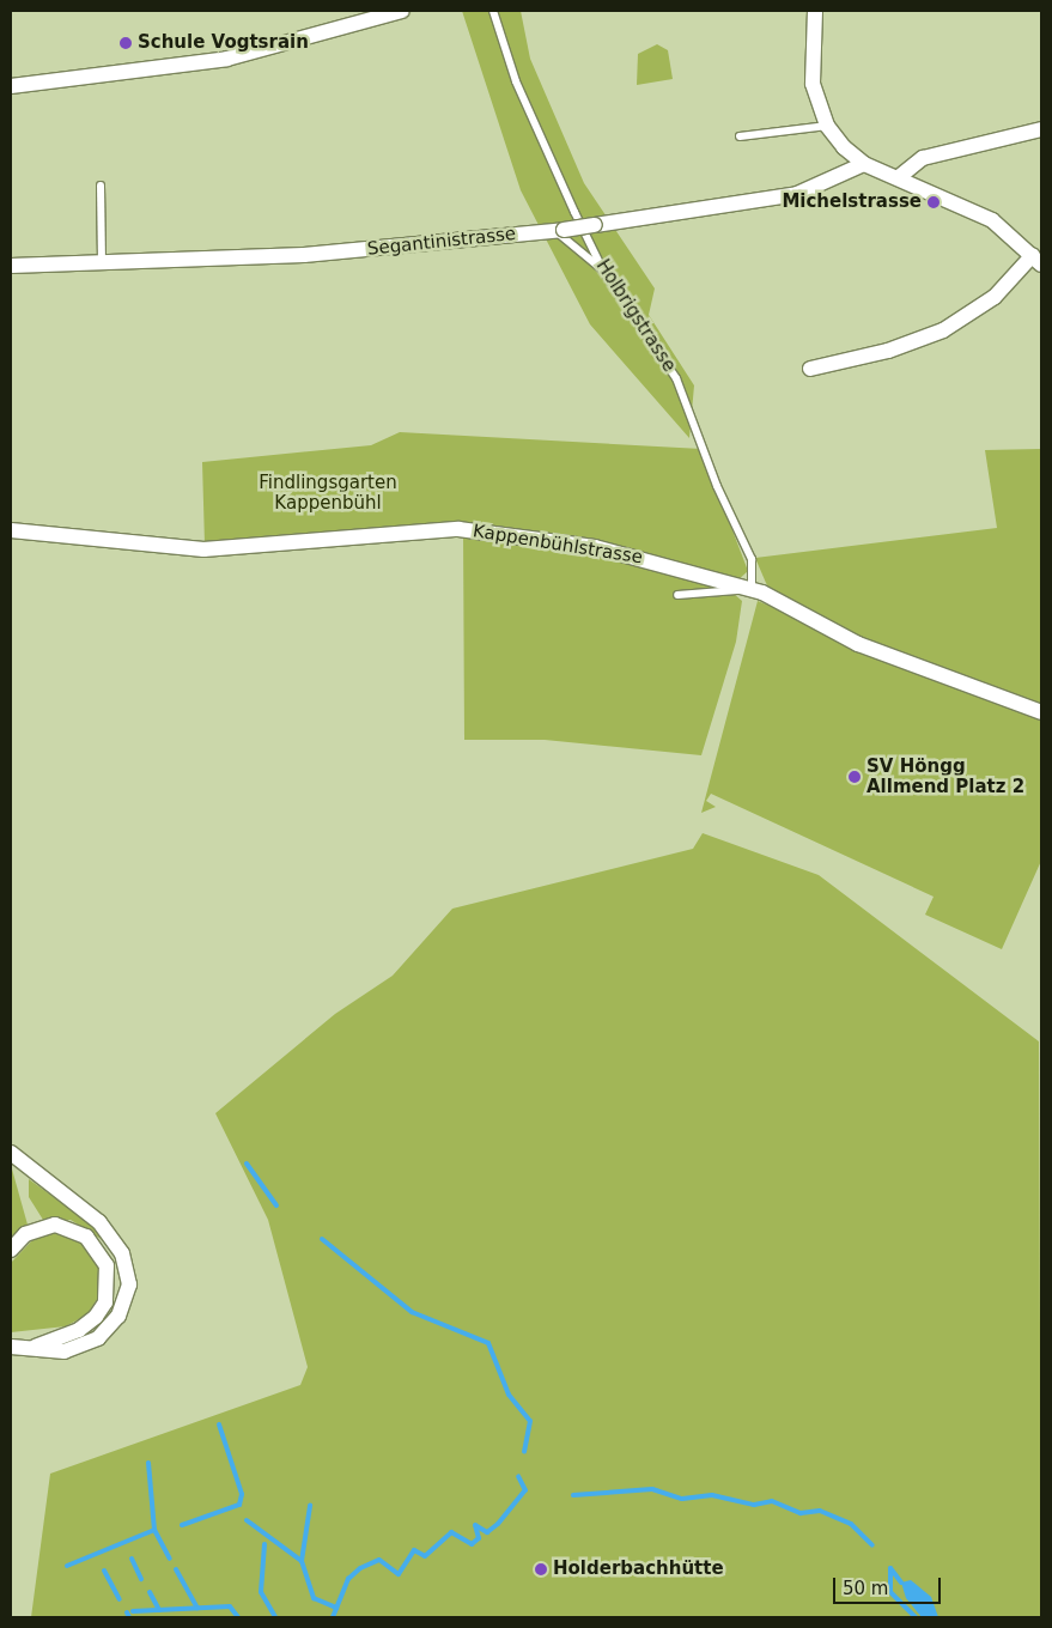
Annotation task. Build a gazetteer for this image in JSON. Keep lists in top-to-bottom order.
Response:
{
  "streets": {
    "street": ["Segantinistrasse", "Kappenbühlstrasse"],
    "lane": ["Holbrigstrasse"]
  },
  "crossings": [
    ["Holbrigstrasse", "Kappenbühlstrasse"]
  ],
  "parks": ["Findlingsgarten Kappenbühl"],
  "places": [
    "Schule Vogtsrain",
    "Michelstrasse",
    "SV Höngg Allmend Platz 2",
    "Holderbachhütte"
  ],
  "scale_bar": "50 m"
}
